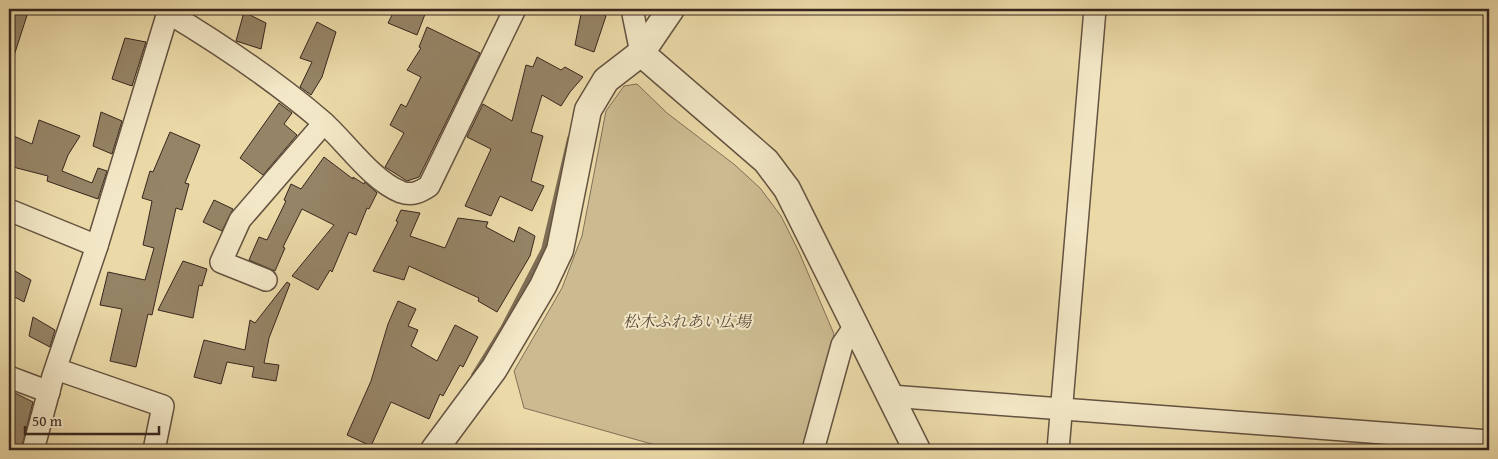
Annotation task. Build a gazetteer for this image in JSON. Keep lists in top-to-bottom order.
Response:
{
  "parks": ["松木ふれあい広場"],
  "scale_bar": "50 m"
}
